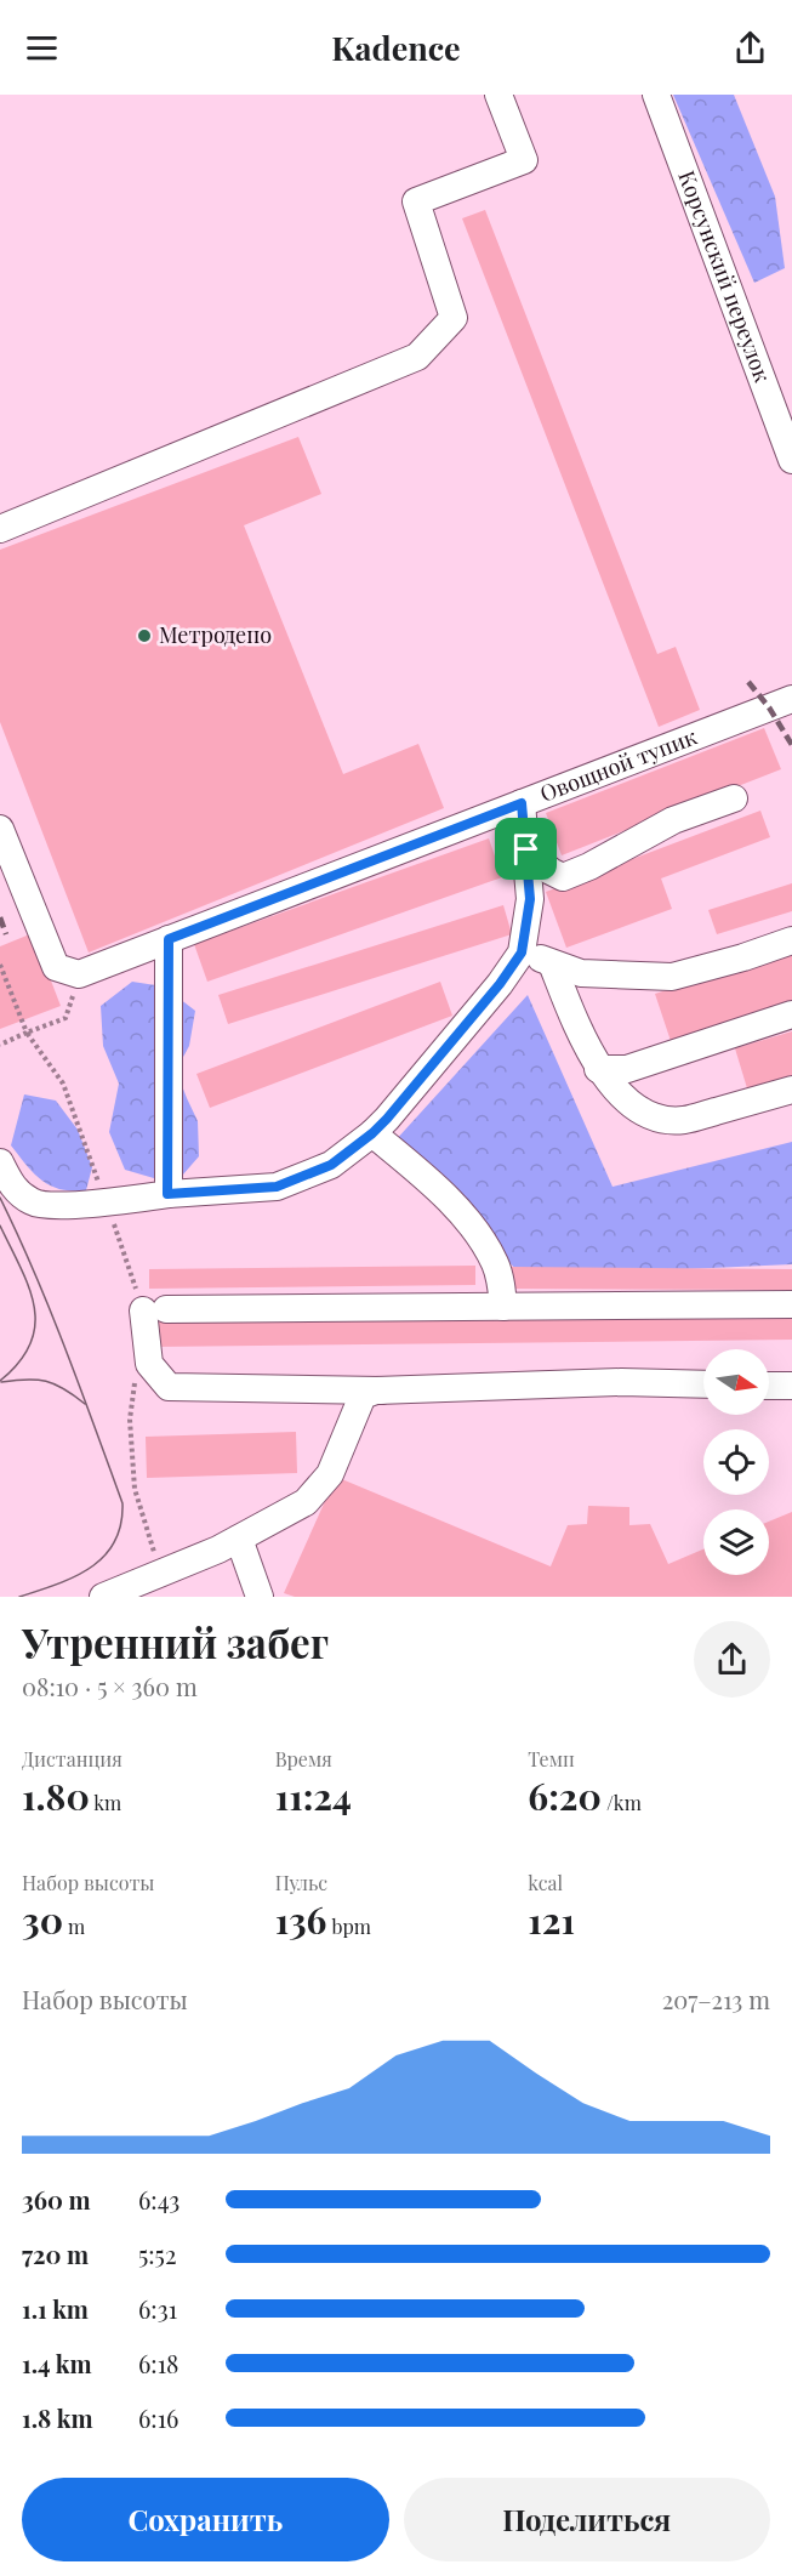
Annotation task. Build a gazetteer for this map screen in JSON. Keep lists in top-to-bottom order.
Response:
{
  "streets": {
    "street": ["Корсунский переулок", "Овощной тупик"]
  },
  "places": ["Метродепо"],
  "north": "right",
  "page": {
    "header": "Kadence",
    "heading": ["Утренний забег", "08:10 · 5 × 360 m"],
    "stats": [
      ["Дистанция", "1.80 km"],
      ["Время", "11:24"],
      ["Темп", "6:20 /km"],
      ["Набор высоты", "30 m"],
      ["Пульс", "136 bpm"],
      ["kcal", "121"]
    ],
    "chart": ["Набор высоты", "207–213 m"],
    "list": [
      {
        "name": "360 m",
        "note": "6:43"
      },
      {
        "name": "720 m",
        "note": "5:52"
      },
      {
        "name": "1.1 km",
        "note": "6:31"
      },
      {
        "name": "1.4 km",
        "note": "6:18"
      },
      {
        "name": "1.8 km",
        "note": "6:16"
      }
    ],
    "buttons": ["Сохранить", "Поделиться"]
  }
}
